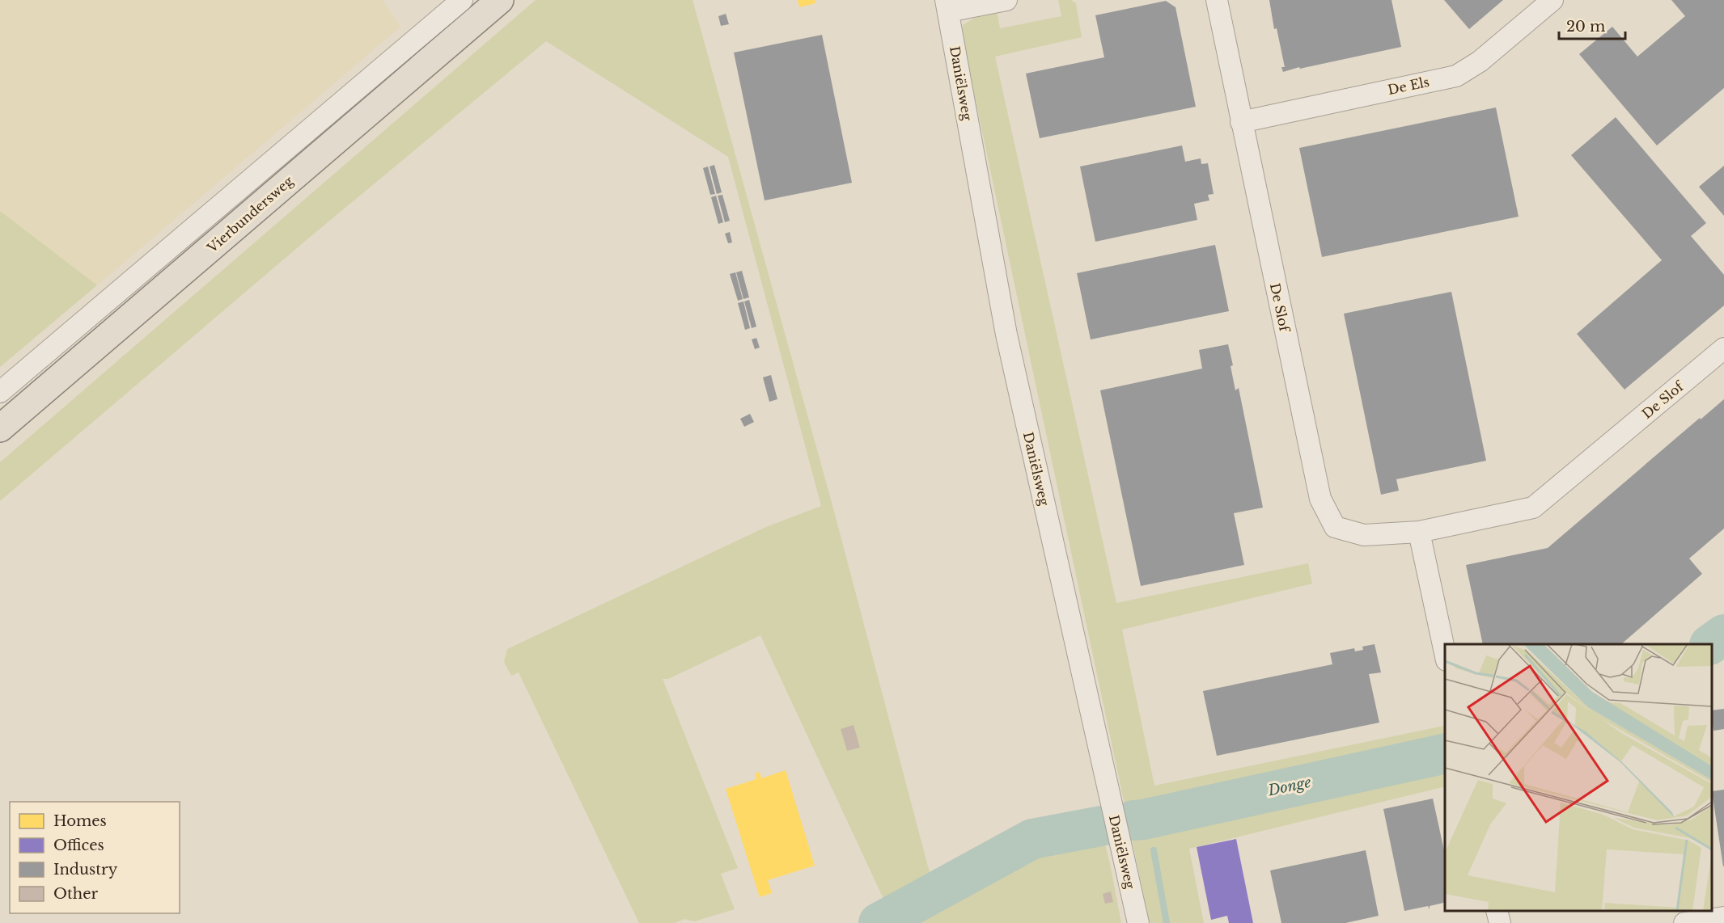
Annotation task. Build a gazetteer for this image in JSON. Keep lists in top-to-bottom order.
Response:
{
  "streets": {
    "main road": ["Vierbundersweg"],
    "street": ["Daniëlsweg", "De Els", "De Slof"]
  },
  "crossings": [
    ["De Els", "De Slof"]
  ],
  "water": ["Donge"],
  "legend": [
    "Homes",
    "Offices",
    "Industry",
    "Other"
  ],
  "scale_bar": "20 m"
}
